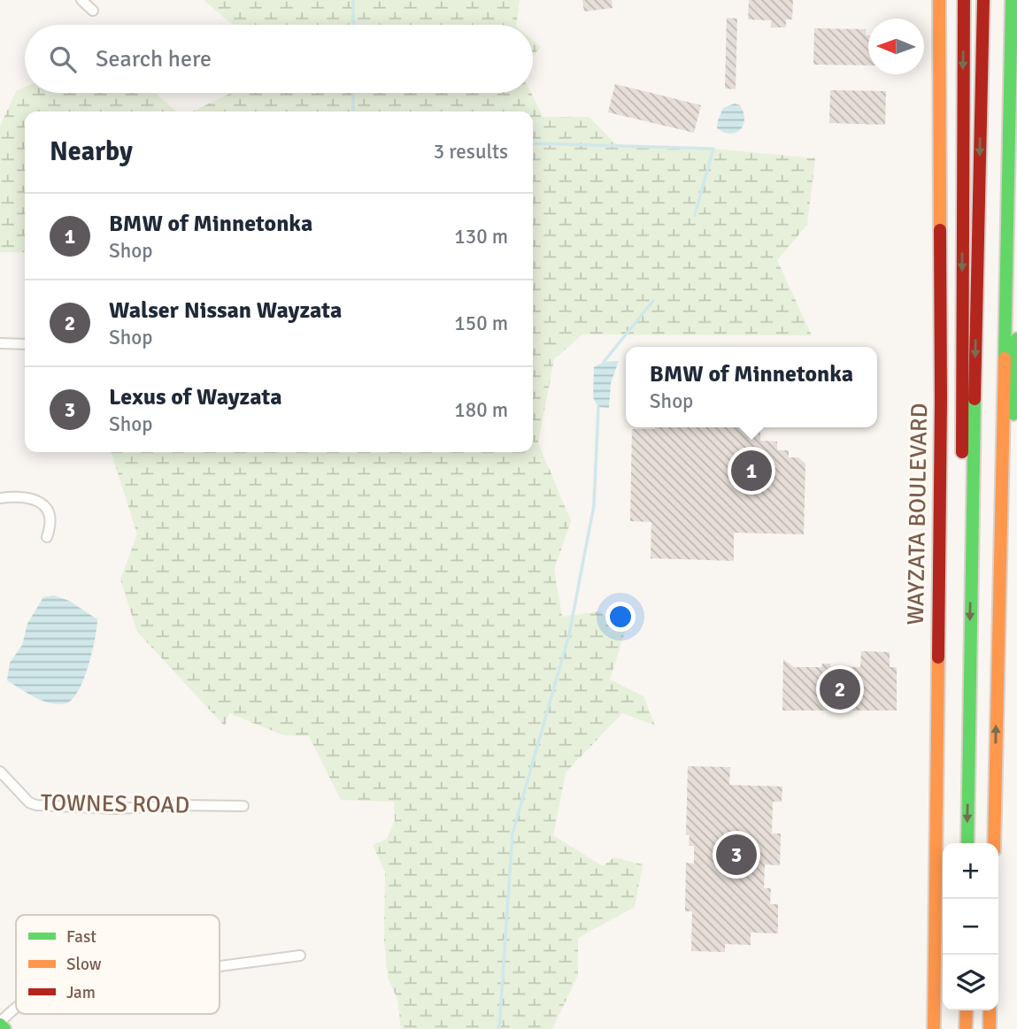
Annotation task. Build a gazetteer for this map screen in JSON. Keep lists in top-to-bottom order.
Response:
{
  "streets": {
    "main road": ["WAYZATA BOULEVARD"],
    "street": ["TOWNES ROAD"]
  },
  "legend": ["Fast", "Slow", "Jam"],
  "north": "left",
  "page": {
    "search": "Search here",
    "heading": ["Nearby", "3 results"],
    "list": [
      {
        "mark": "1",
        "name": "BMW of Minnetonka",
        "note": "Shop",
        "value": "130 m"
      },
      {
        "mark": "2",
        "name": "Walser Nissan Wayzata",
        "note": "Shop",
        "value": "150 m"
      },
      {
        "mark": "3",
        "name": "Lexus of Wayzata",
        "note": "Shop",
        "value": "180 m"
      }
    ],
    "popup": ["BMW of Minnetonka", "Shop"],
    "pins": ["1", "2", "3"],
    "map_buttons": ["+", "−"]
  }
}
